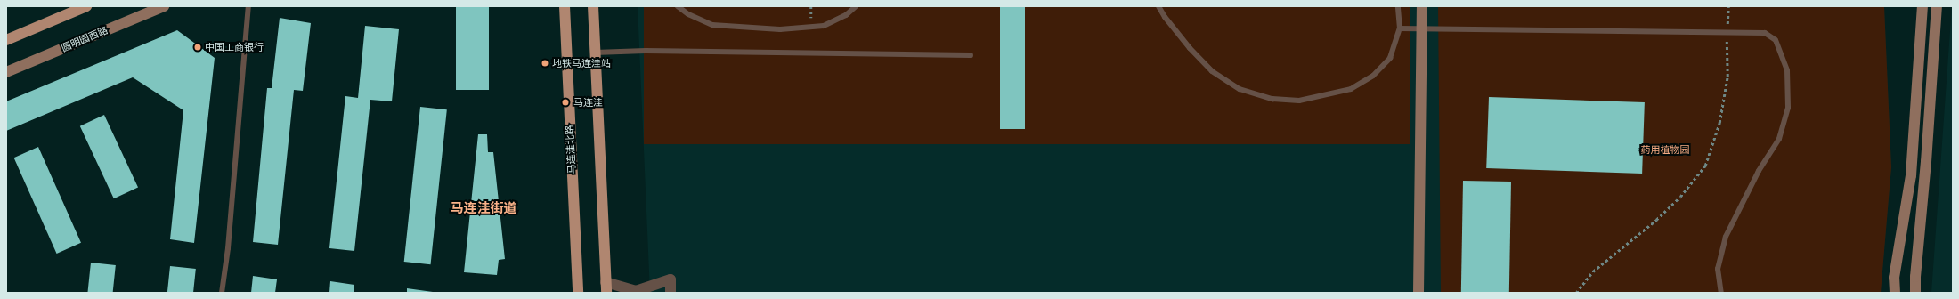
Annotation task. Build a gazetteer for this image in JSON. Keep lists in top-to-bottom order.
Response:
{
  "streets": {
    "main road": ["马连洼北路"],
    "street": ["圆明园西路"]
  },
  "districts": ["马连洼街道"],
  "parks": ["药用植物园"],
  "places": ["中国工商银行", "地铁马连洼站", "马连洼"]
}
